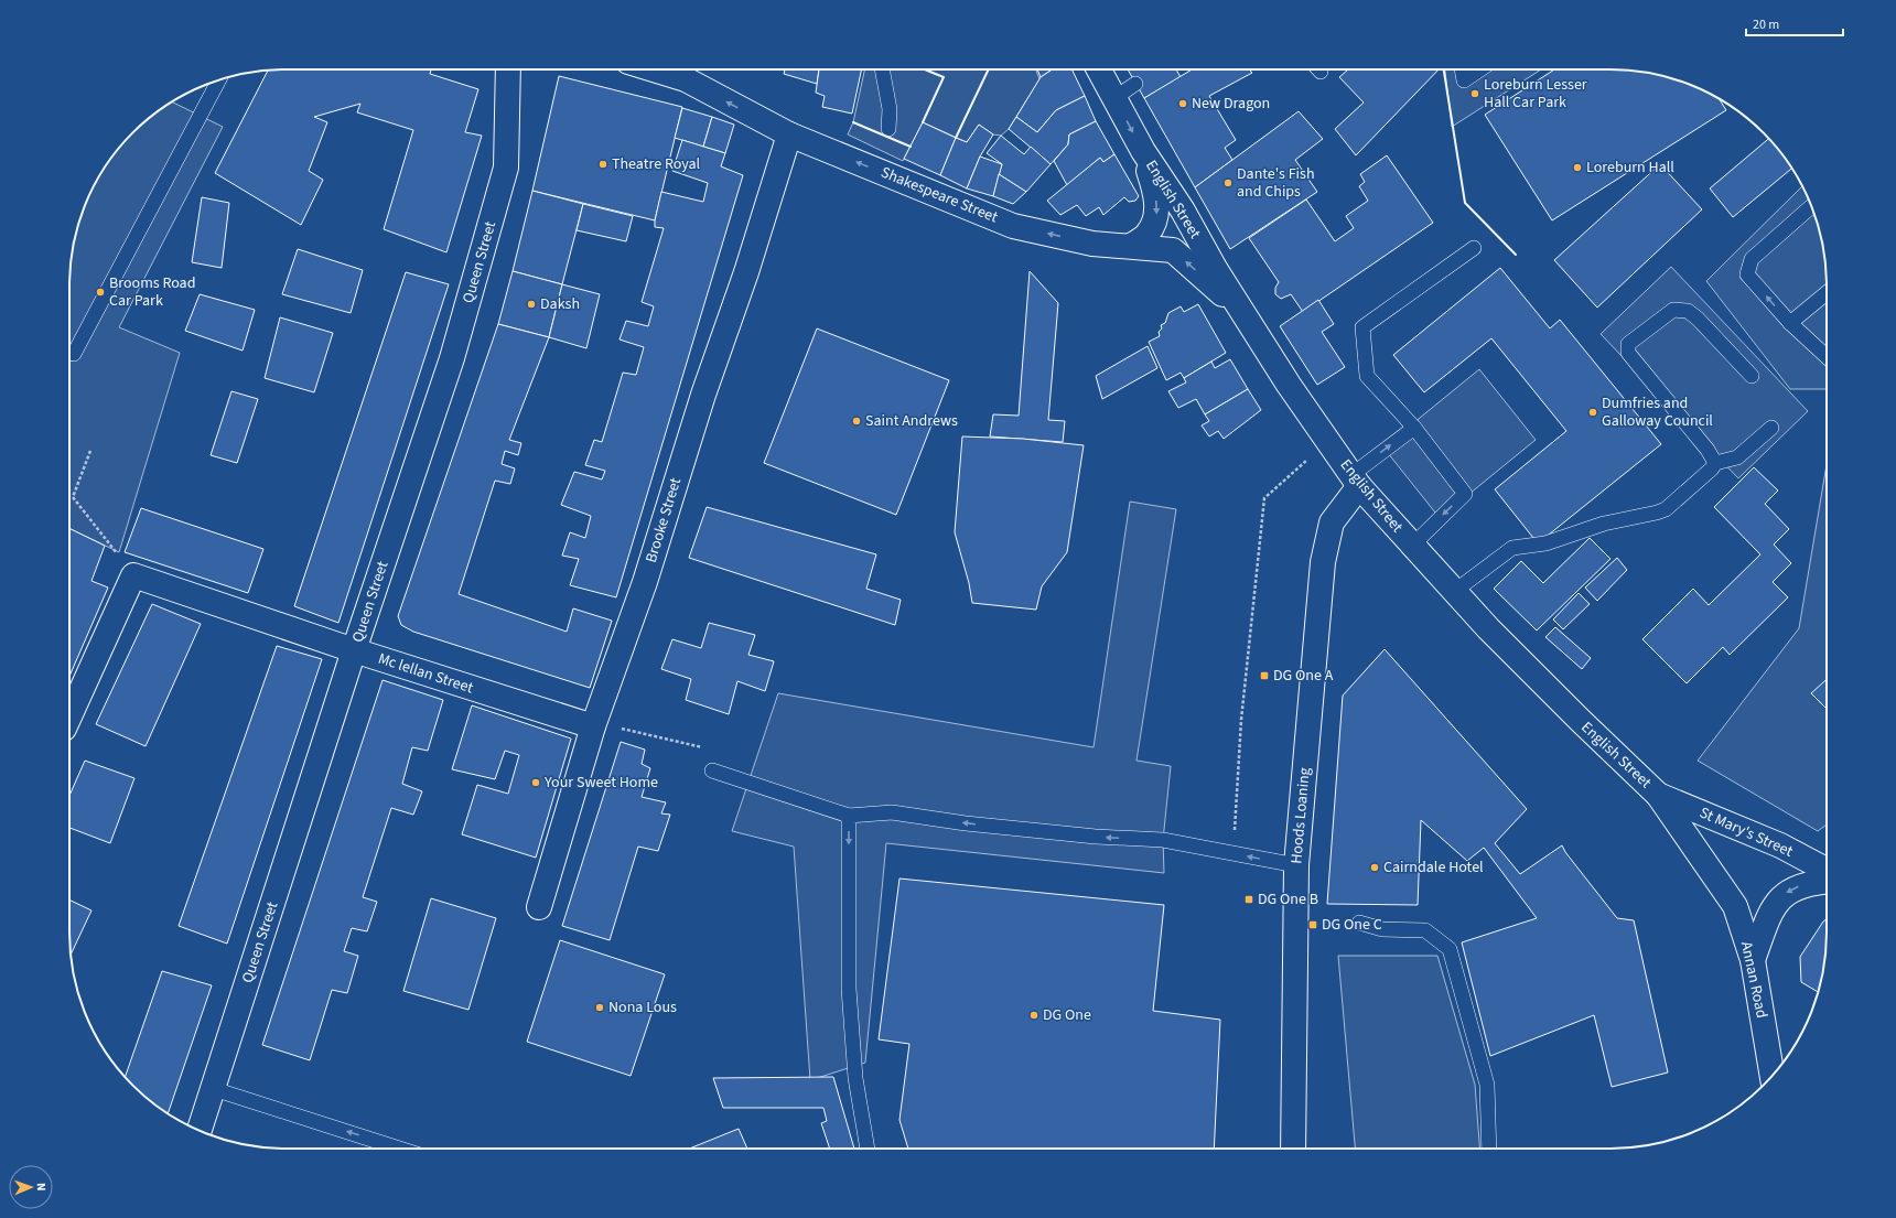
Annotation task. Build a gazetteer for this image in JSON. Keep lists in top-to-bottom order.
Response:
{
  "streets": {
    "street": [
      "Shakespeare Street",
      "English Street",
      "Queen Street",
      "Brooke Street",
      "Mc lellan Street",
      "Hoods Loaning",
      "St Mary's Street",
      "Annan Road"
    ]
  },
  "crossings": [
    ["Shakespeare Street", "English Street"],
    ["Shakespeare Street", "Brooke Street"],
    ["English Street", "Hoods Loaning"],
    ["English Street", "St Mary's Street"],
    ["English Street", "Annan Road"],
    ["Queen Street", "Mc lellan Street"],
    ["Brooke Street", "Mc lellan Street"],
    ["St Mary's Street", "Annan Road"]
  ],
  "one_way": ["Shakespeare Street"],
  "places": {
    "other": [
      "Loreburn Lesser Hall Car Park",
      "New Dragon",
      "Theatre Royal",
      "Loreburn Hall",
      "Dante's Fish and Chips",
      "Brooms Road Car Park",
      "Daksh",
      "Dumfries and Galloway Council",
      "Saint Andrews",
      "Your Sweet Home",
      "Cairndale Hotel",
      "Nona Lous",
      "DG One"
    ],
    "transit": ["DG One A", "DG One B", "DG One C"]
  },
  "scale_bar": "20 m",
  "north": "right"
}
